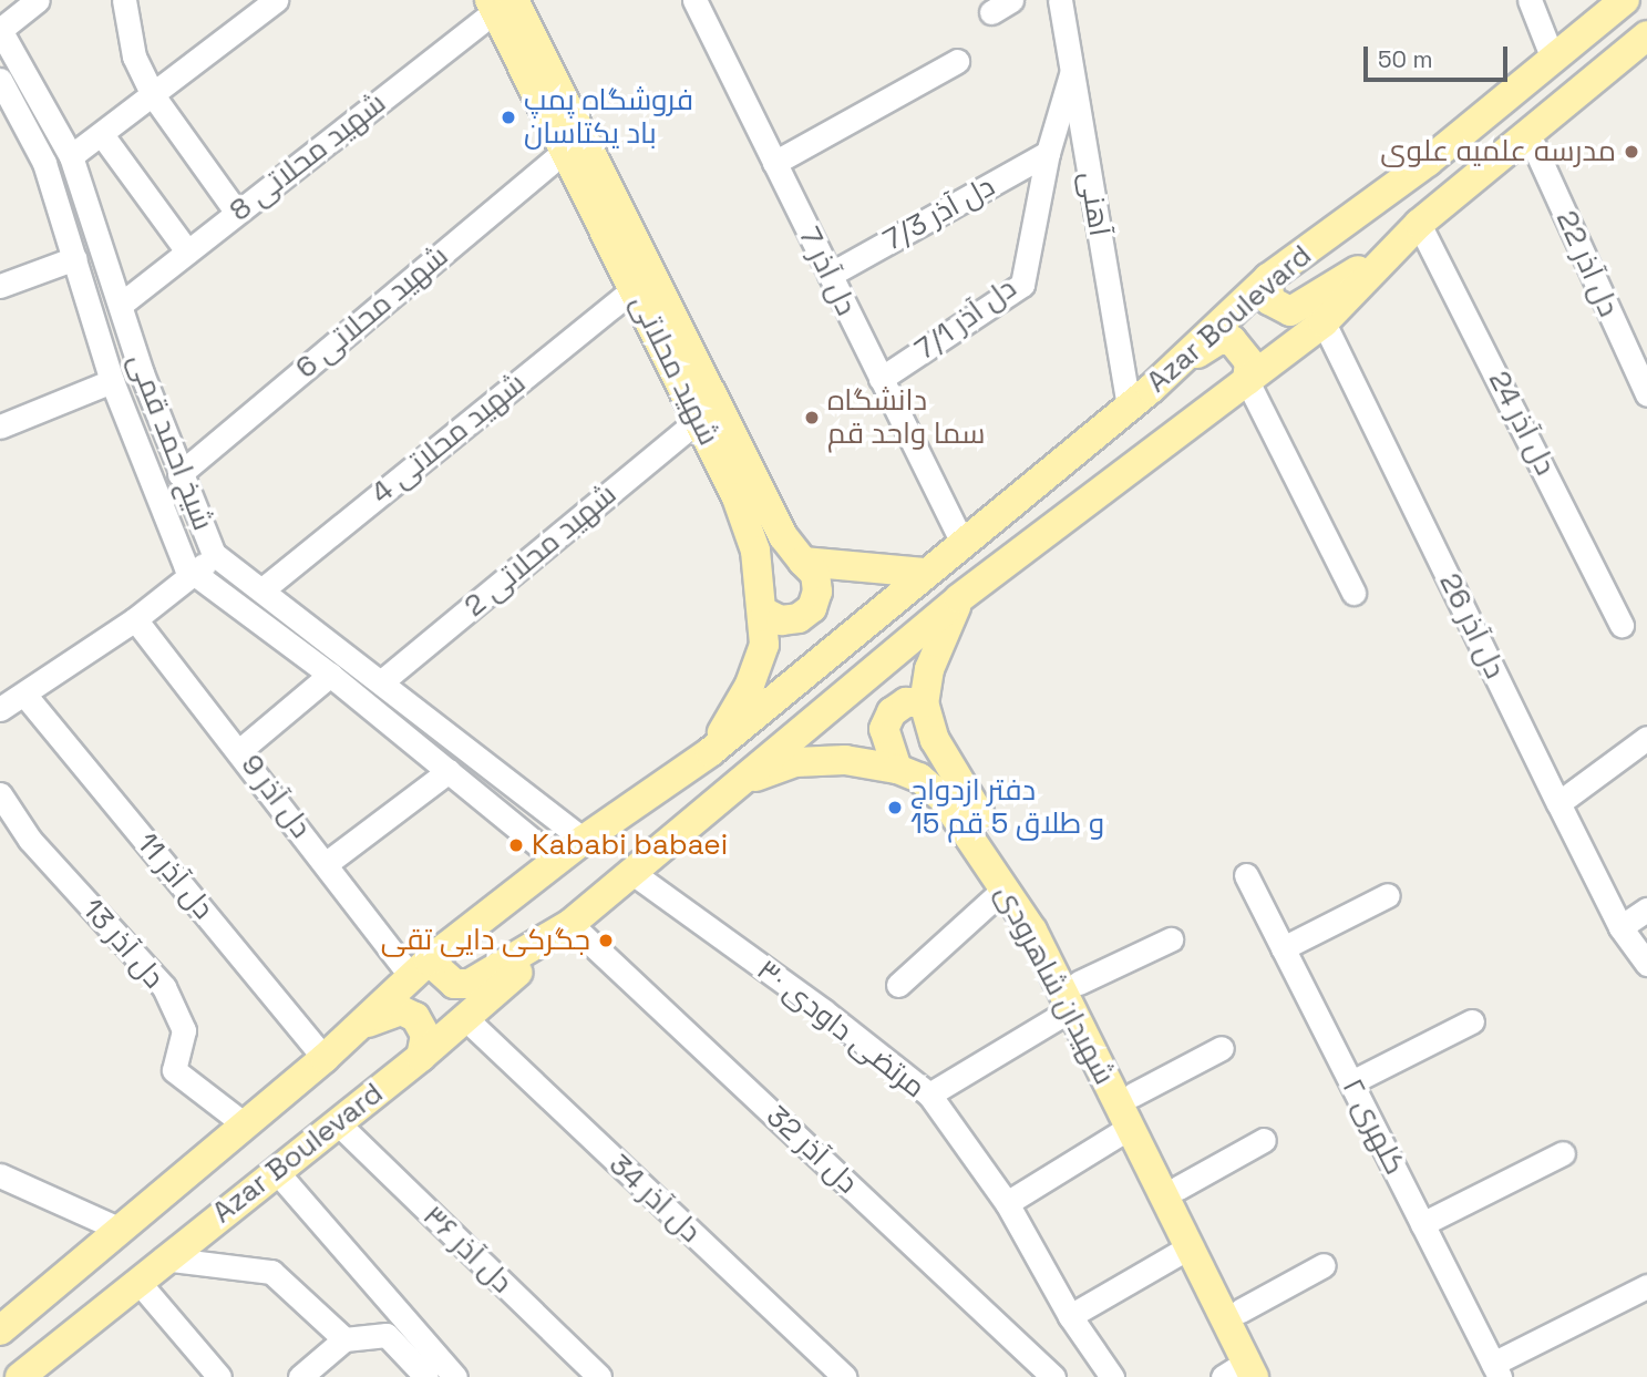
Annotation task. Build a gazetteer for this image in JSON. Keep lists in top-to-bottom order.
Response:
{
  "streets": {
    "main road": ["Azar Boulevard", "شهید محلاتی", "شهیدان شاهرودی"],
    "street": [
      "شهید محلاتی 8",
      "آهنی",
      "دل آذر 7/3",
      "دل آذر 22",
      "دل آذر 7",
      "شهید محلاتی 6",
      "دل آذر 7/1",
      "دل آذر 24",
      "شهید محلاتی 4",
      "شیخ احمد قمی",
      "شهید محلاتی 2",
      "دل آذر 26",
      "دل آذر 9",
      "دل آذر 11",
      "دل آذر 13",
      "۳۰ مرتضی داودی",
      "کلهری ۲",
      "دل آذر 32",
      "دل آذر 34",
      "دل آذر ۳۶"
    ]
  },
  "crossings": [
    ["شهید محلاتی 8", "شهید محلاتی"],
    ["شهید محلاتی 8", "شیخ احمد قمی"],
    ["آهنی", "دل آذر 7/1"],
    ["آهنی", "Azar Boulevard"],
    ["دل آذر 7/3", "دل آذر 7"],
    ["دل آذر 7/3", "دل آذر 7/1"],
    ["دل آذر 22", "Azar Boulevard"],
    ["دل آذر 7", "دل آذر 7/1"],
    ["دل آذر 7", "Azar Boulevard"],
    ["شهید محلاتی 6", "شهید محلاتی"],
    ["شهید محلاتی 6", "شیخ احمد قمی"],
    ["Azar Boulevard", "شهید محلاتی"],
    ["Azar Boulevard", "دل آذر 24"],
    ["Azar Boulevard", "شیخ احمد قمی"],
    ["Azar Boulevard", "دل آذر 26"],
    ["Azar Boulevard", "دل آذر 9"],
    ["Azar Boulevard", "دل آذر 11"],
    ["Azar Boulevard", "دل آذر 13"],
    ["Azar Boulevard", "شهیدان شاهرودی"],
    ["Azar Boulevard", "۳۰ مرتضی داودی"],
    ["Azar Boulevard", "دل آذر 32"],
    ["Azar Boulevard", "دل آذر 34"],
    ["Azar Boulevard", "دل آذر ۳۶"],
    ["شهید محلاتی", "شهید محلاتی 4"],
    ["شهید محلاتی", "شهید محلاتی 2"],
    ["شهید محلاتی 4", "شیخ احمد قمی"],
    ["شیخ احمد قمی", "شهید محلاتی 2"]
  ],
  "places": [
    "فروشگاه پمپ باد یکتاسان",
    "مدرسه علمیه علوی",
    "دانشگاه سما واحد قم",
    "دفتر ازدواج 15 و طلاق 5 قم",
    "Kababi babaei",
    "جگرکی دایی تقی"
  ],
  "scale_bar": "50 m"
}
